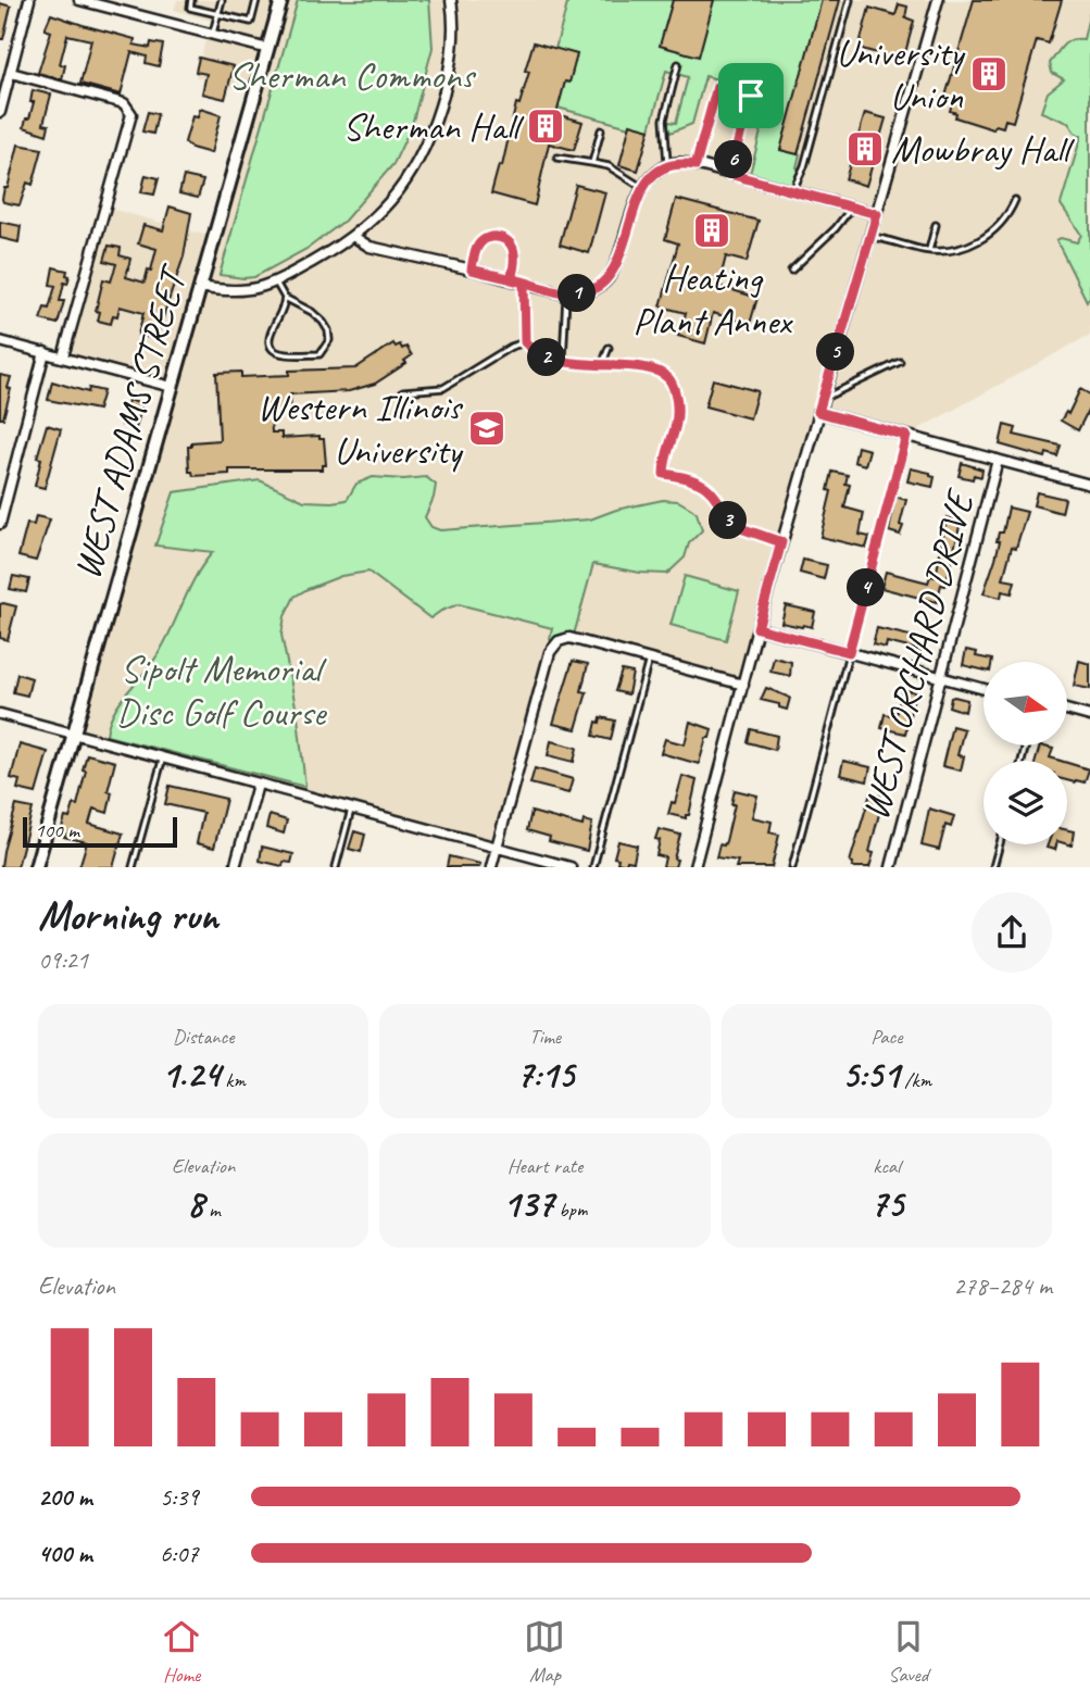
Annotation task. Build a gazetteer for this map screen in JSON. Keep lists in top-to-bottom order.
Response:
{
  "streets": {
    "street": ["WEST ADAMS STREET", "WEST ORCHARD DRIVE"]
  },
  "parks": ["Sherman Commons", "Sipolt Memorial Disc Golf Course"],
  "places": {
    "building": [
      "University Union",
      "Sherman Hall",
      "Mowbray Hall",
      "Heating Plant Annex"
    ],
    "school or university": ["Western Illinois University"]
  },
  "scale_bar": "100 m",
  "north": "right",
  "page": {
    "pins": [
      "6",
      "1",
      "5",
      "2",
      "3",
      "4"
    ],
    "scale": "100 m",
    "heading": ["Morning run", "09:21"],
    "stats": [
      ["Distance", "1.24 km"],
      ["Time", "7:15"],
      ["Pace", "5:51 /km"],
      ["Elevation", "8 m"],
      ["Heart rate", "137 bpm"],
      ["kcal", "75"]
    ],
    "chart": ["Elevation", "278–284 m"],
    "list": [
      {
        "name": "200 m",
        "note": "5:39"
      },
      {
        "name": "400 m",
        "note": "6:07"
      }
    ],
    "tabs": ["Home", "Map", "Saved"]
  }
}
